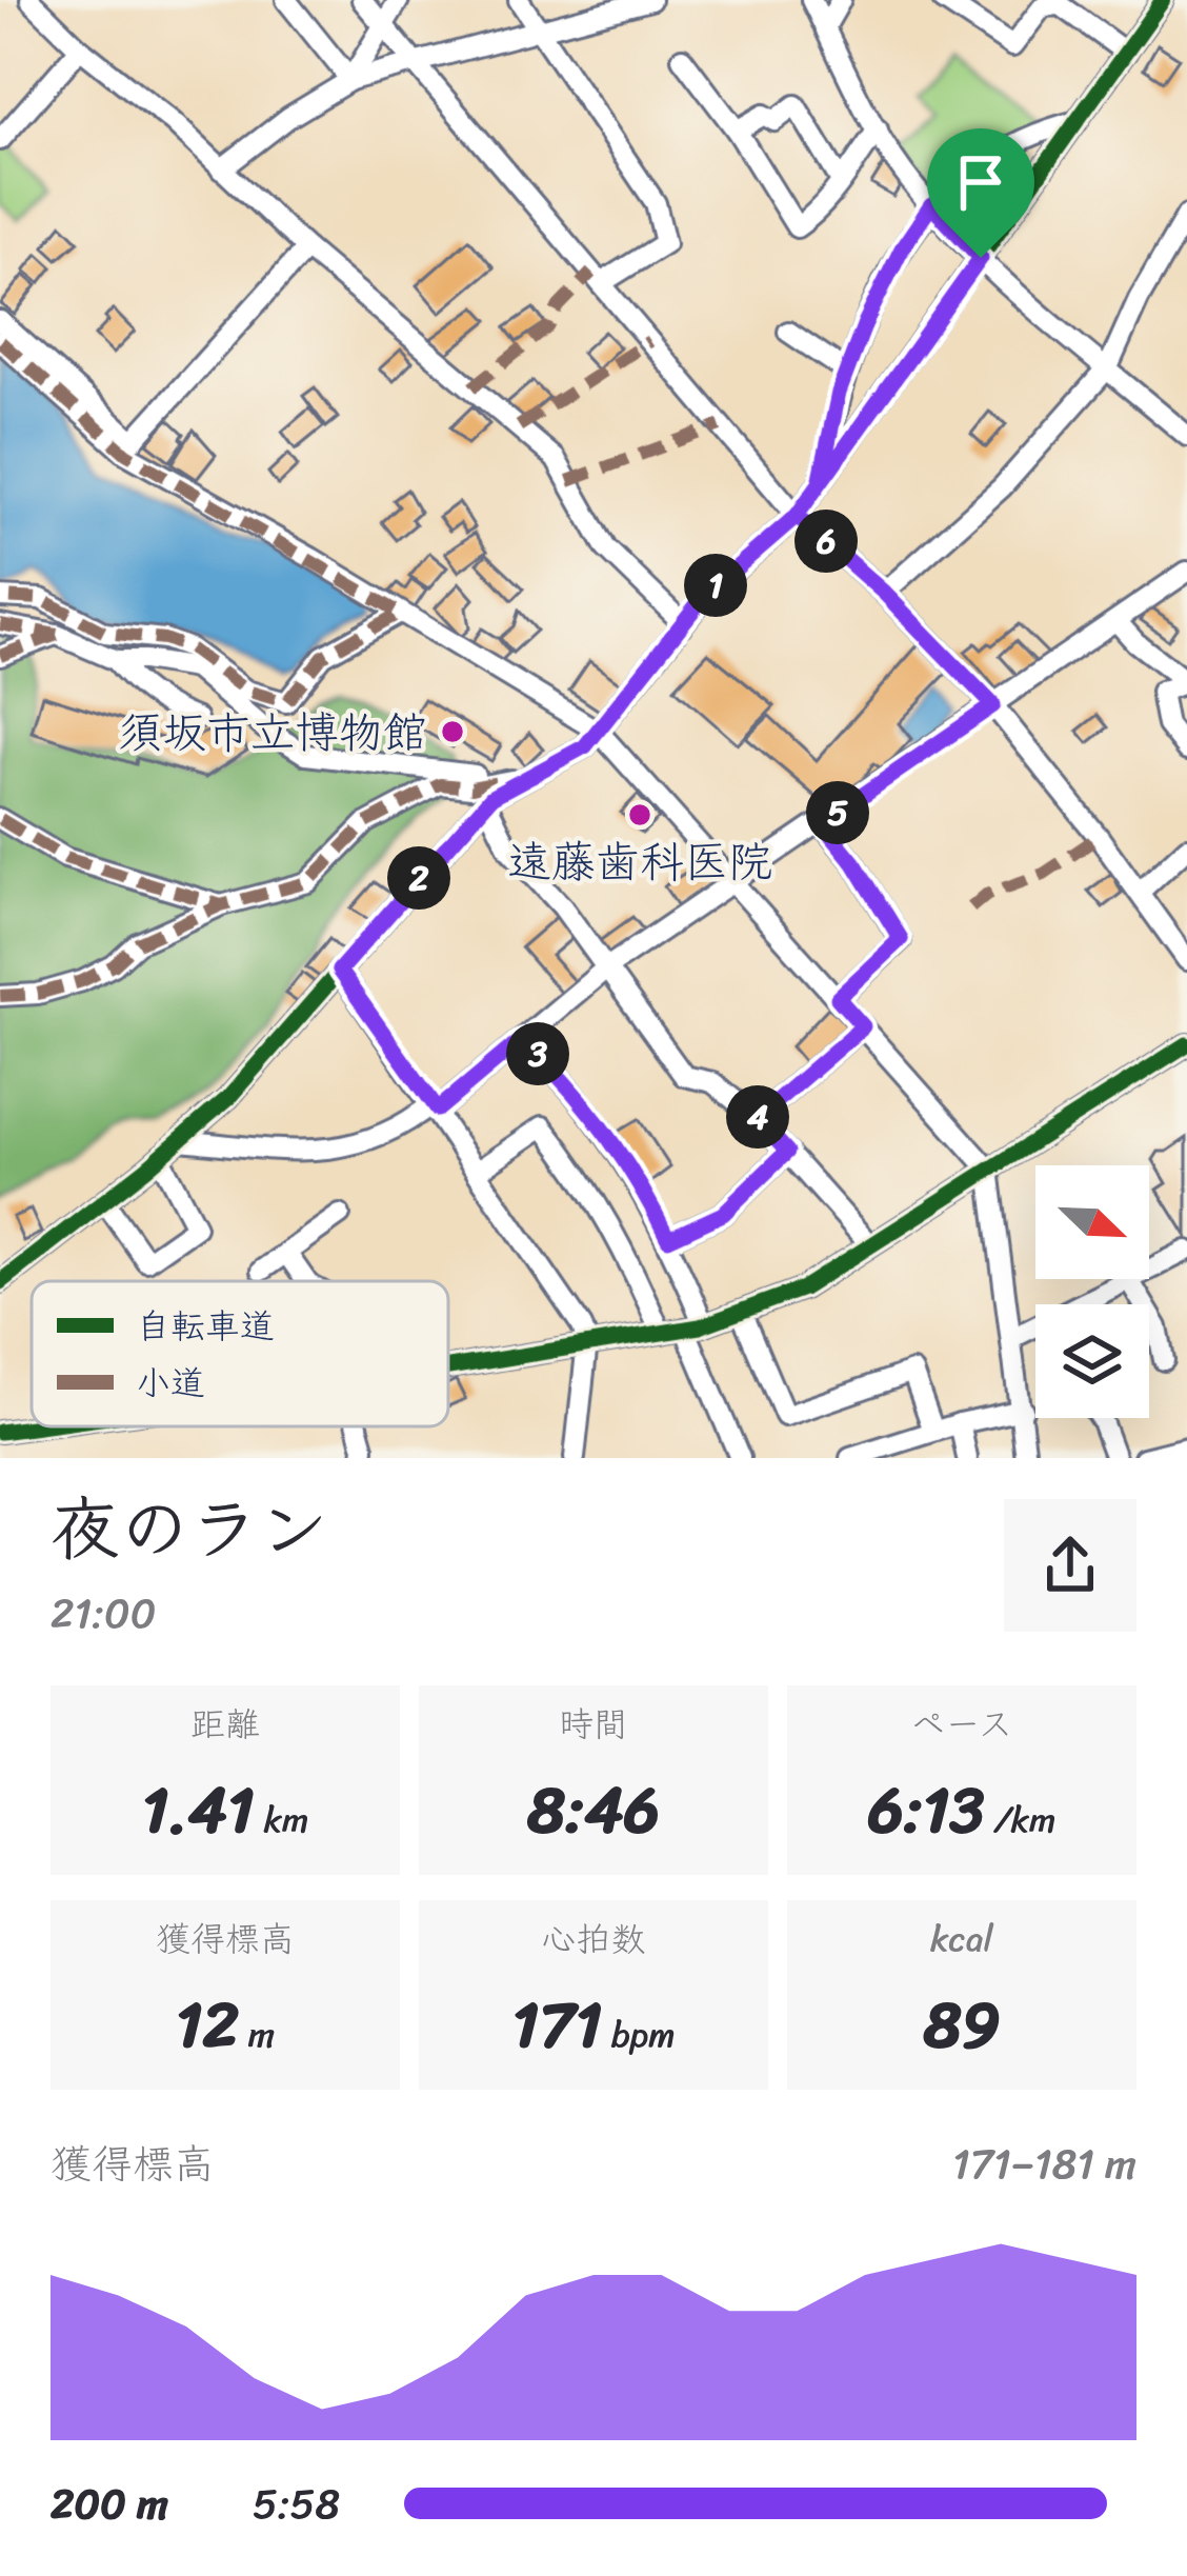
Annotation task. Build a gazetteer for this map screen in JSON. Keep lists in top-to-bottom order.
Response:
{
  "places": ["須坂市立博物館", "遠藤歯科医院"],
  "legend": ["自転車道", "小道"],
  "north": "bottom right",
  "page": {
    "pins": [
      "6",
      "1",
      "5",
      "2",
      "3",
      "4"
    ],
    "heading": ["夜のラン", "21:00"],
    "stats": [
      ["距離", "1.41 km"],
      ["時間", "8:46"],
      ["ペース", "6:13 /km"],
      ["獲得標高", "12 m"],
      ["心拍数", "171 bpm"],
      ["kcal", "89"]
    ],
    "chart": ["獲得標高", "171–181 m"],
    "list": [
      {
        "name": "200 m",
        "note": "5:58"
      }
    ]
  }
}
